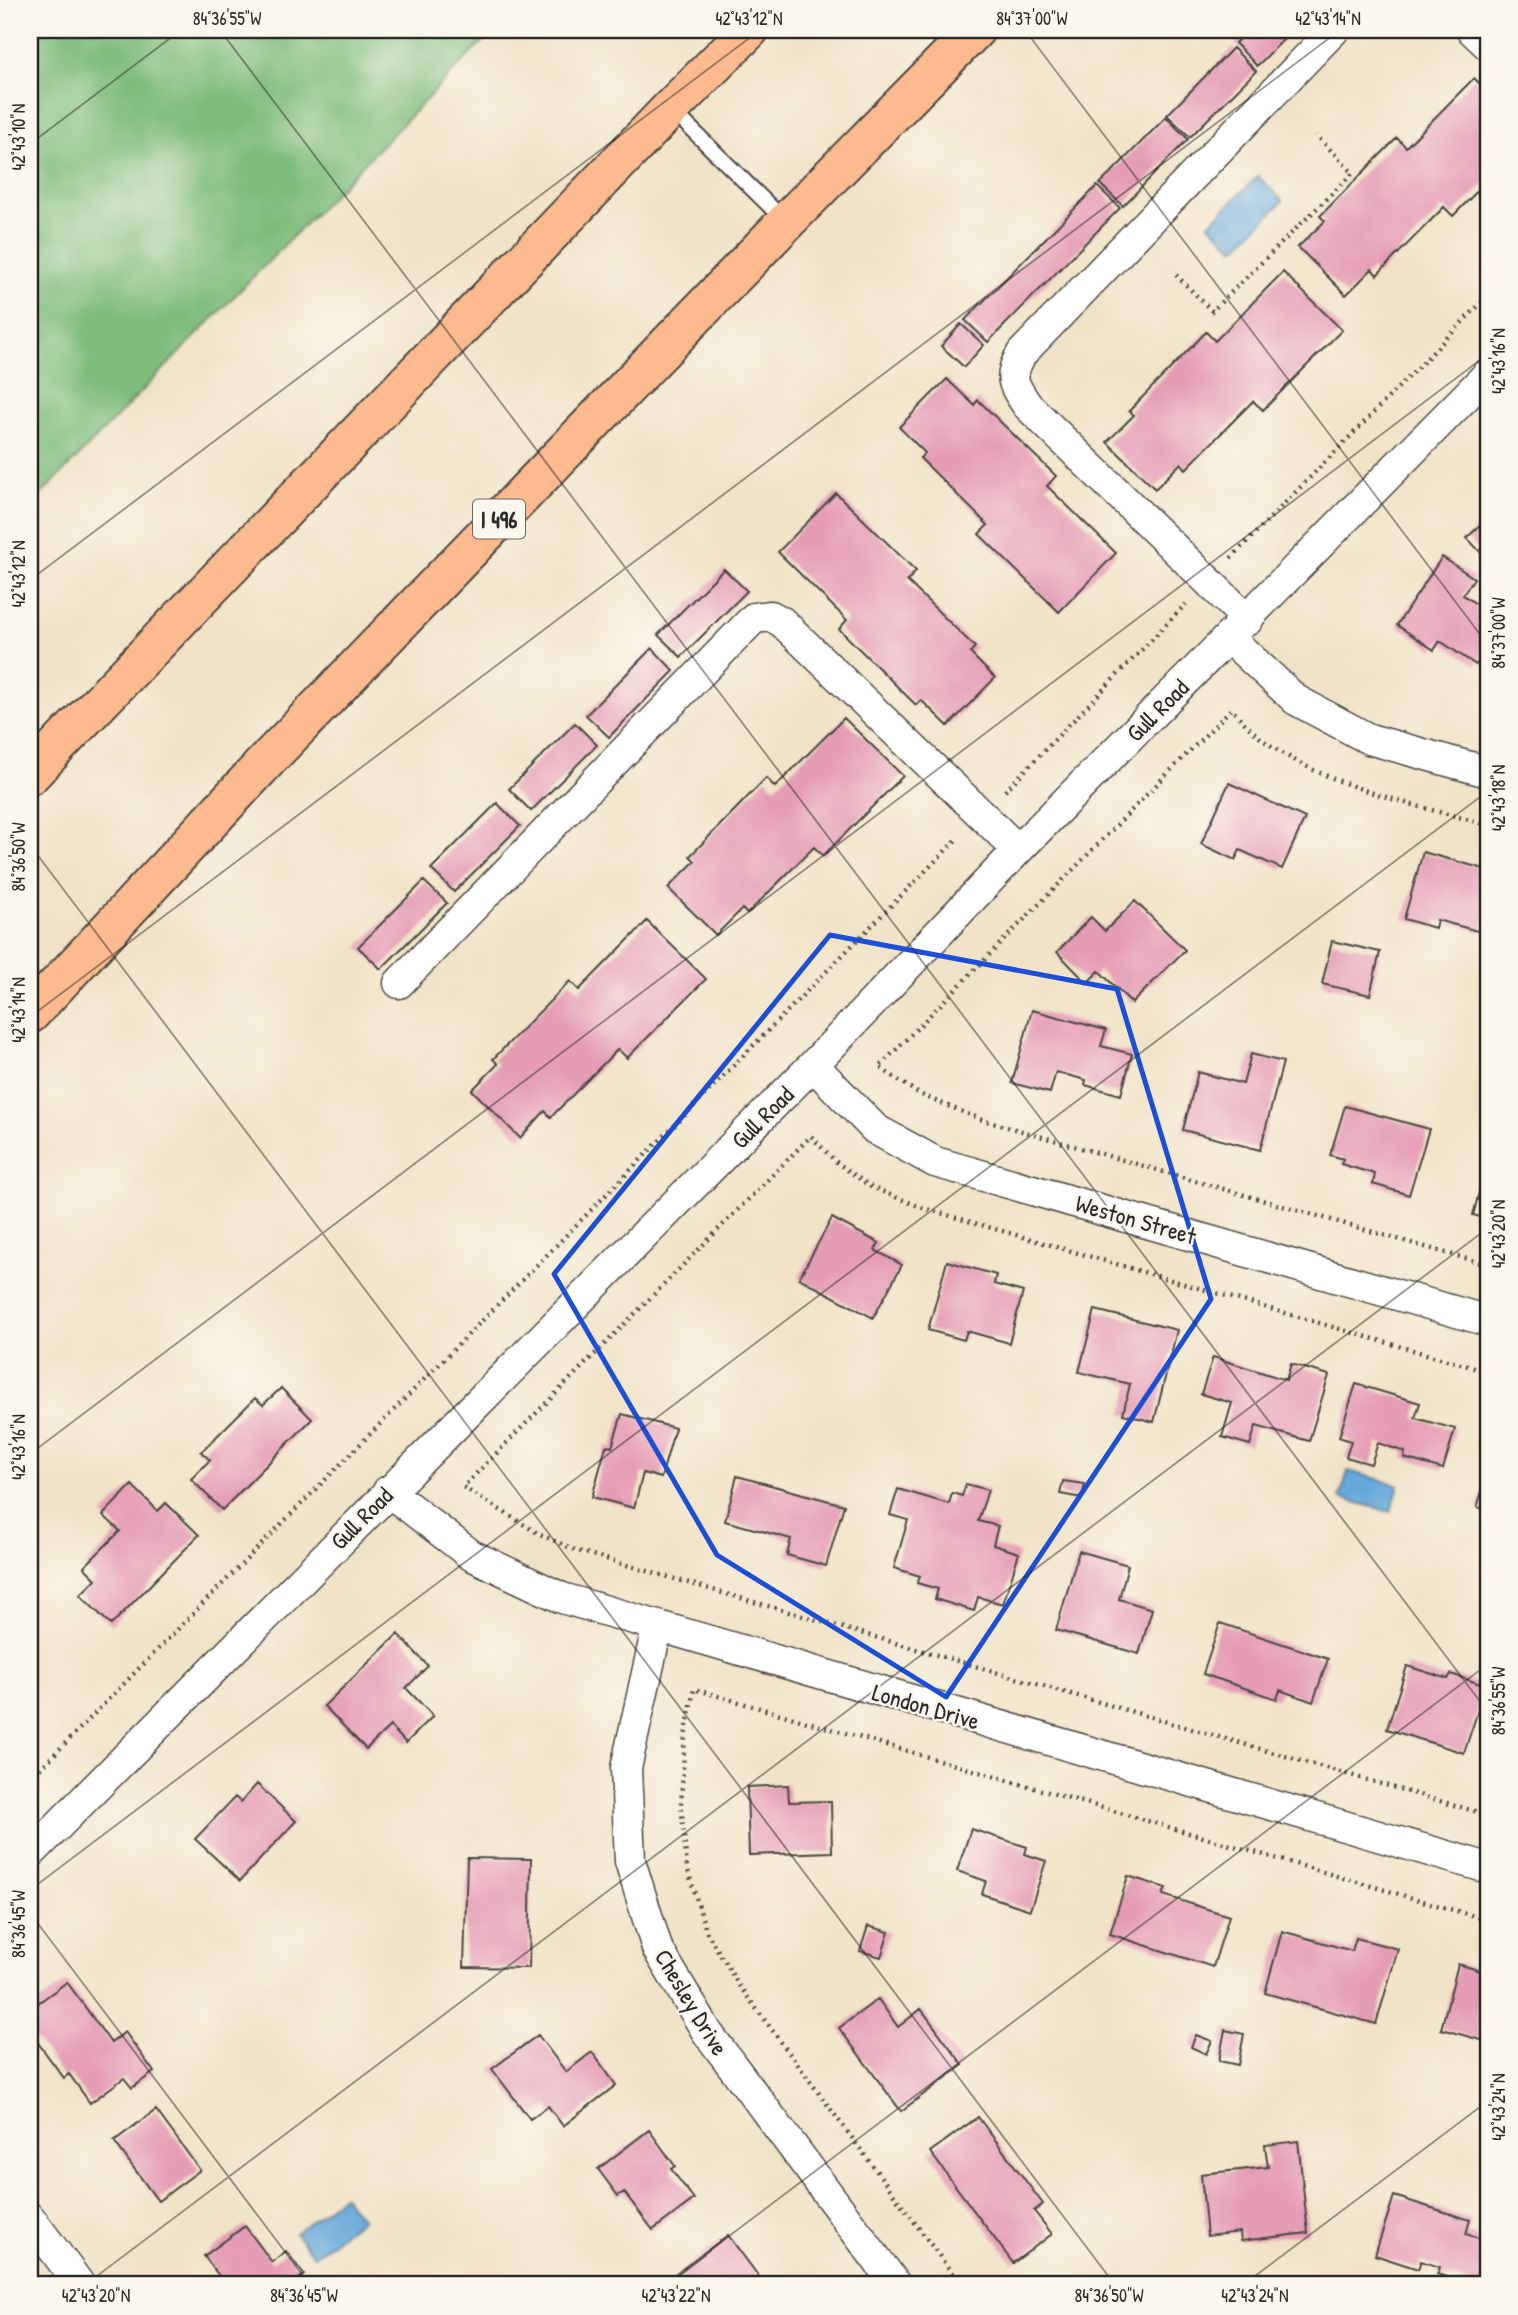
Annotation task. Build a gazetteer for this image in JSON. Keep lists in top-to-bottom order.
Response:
{
  "streets": {
    "highway": ["I 496"],
    "street": [
      "Gull Road",
      "Weston Street",
      "London Drive",
      "Chesley Drive"
    ]
  },
  "crossings": [
    ["Gull Road", "Weston Street"],
    ["Gull Road", "London Drive"],
    ["London Drive", "Chesley Drive"]
  ],
  "coordinates": [
    "84°36'55\"W",
    "42°43'12\"N",
    "84°37'00\"W",
    "42°43'14\"N",
    "42°43'10\"N",
    "42°43'16\"N",
    "42°43'18\"N",
    "84°36'50\"W",
    "42°43'20\"N",
    "84°36'45\"W",
    "42°43'24\"N",
    "42°43'22\"N"
  ]
}
